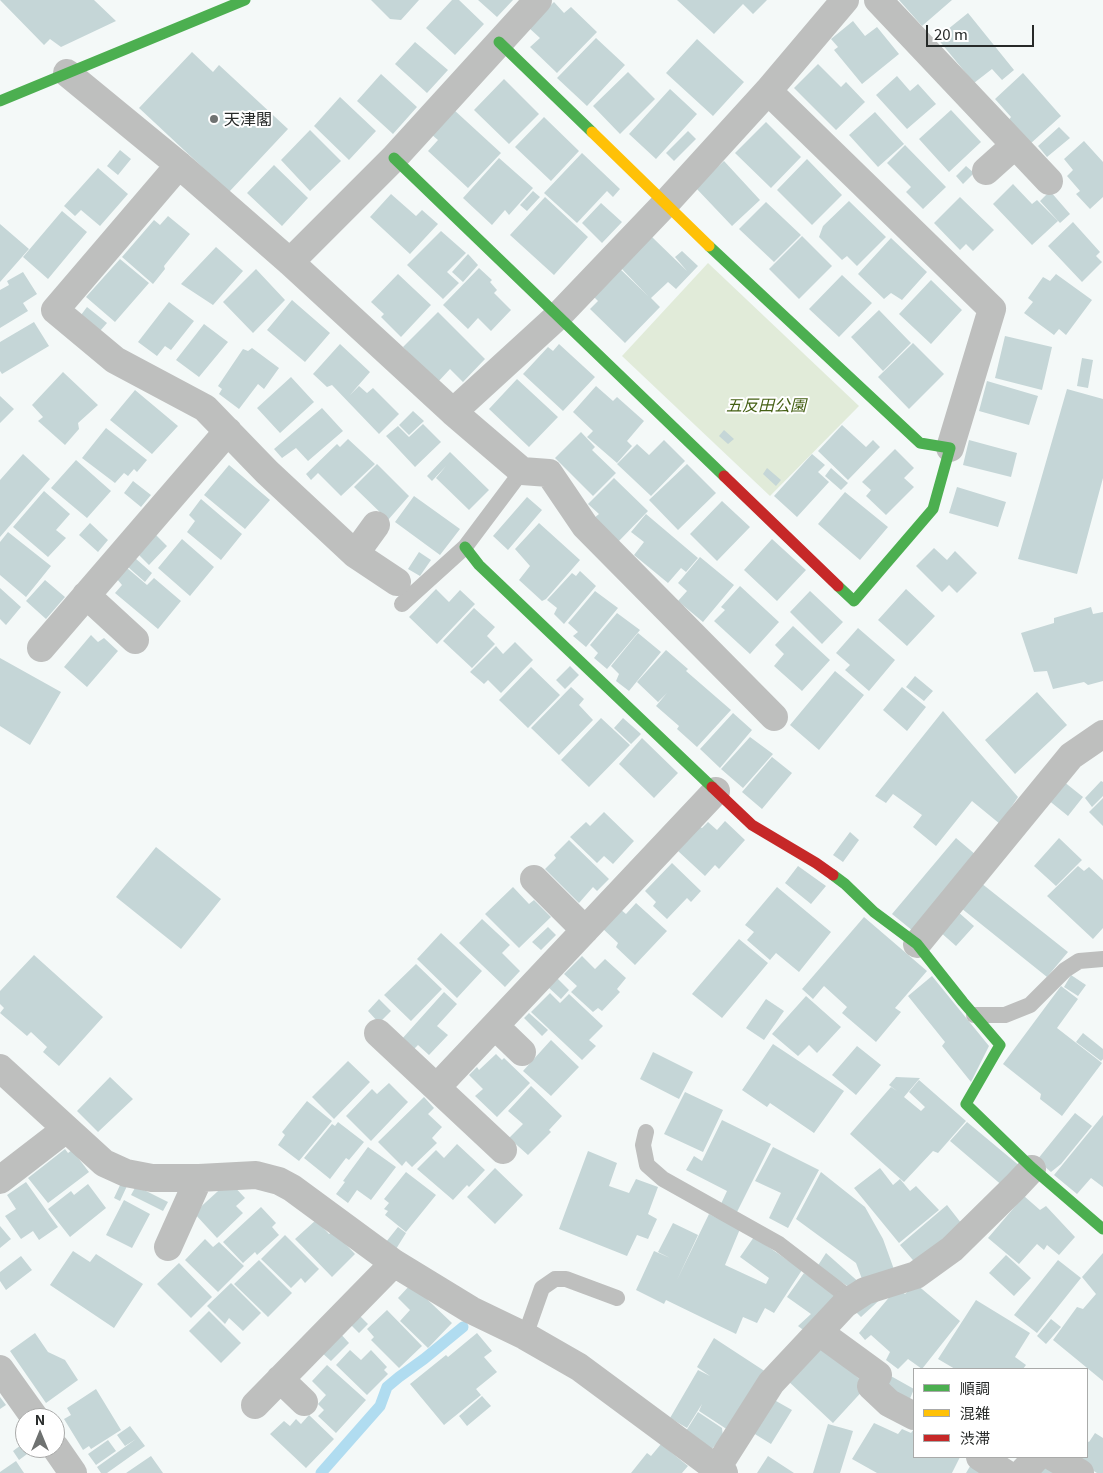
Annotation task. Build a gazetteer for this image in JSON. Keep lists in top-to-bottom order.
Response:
{
  "parks": ["五反田公園"],
  "places": ["天津閣"],
  "legend": ["順調", "混雑", "渋滞"],
  "scale_bar": "20 m",
  "north": "top"
}
